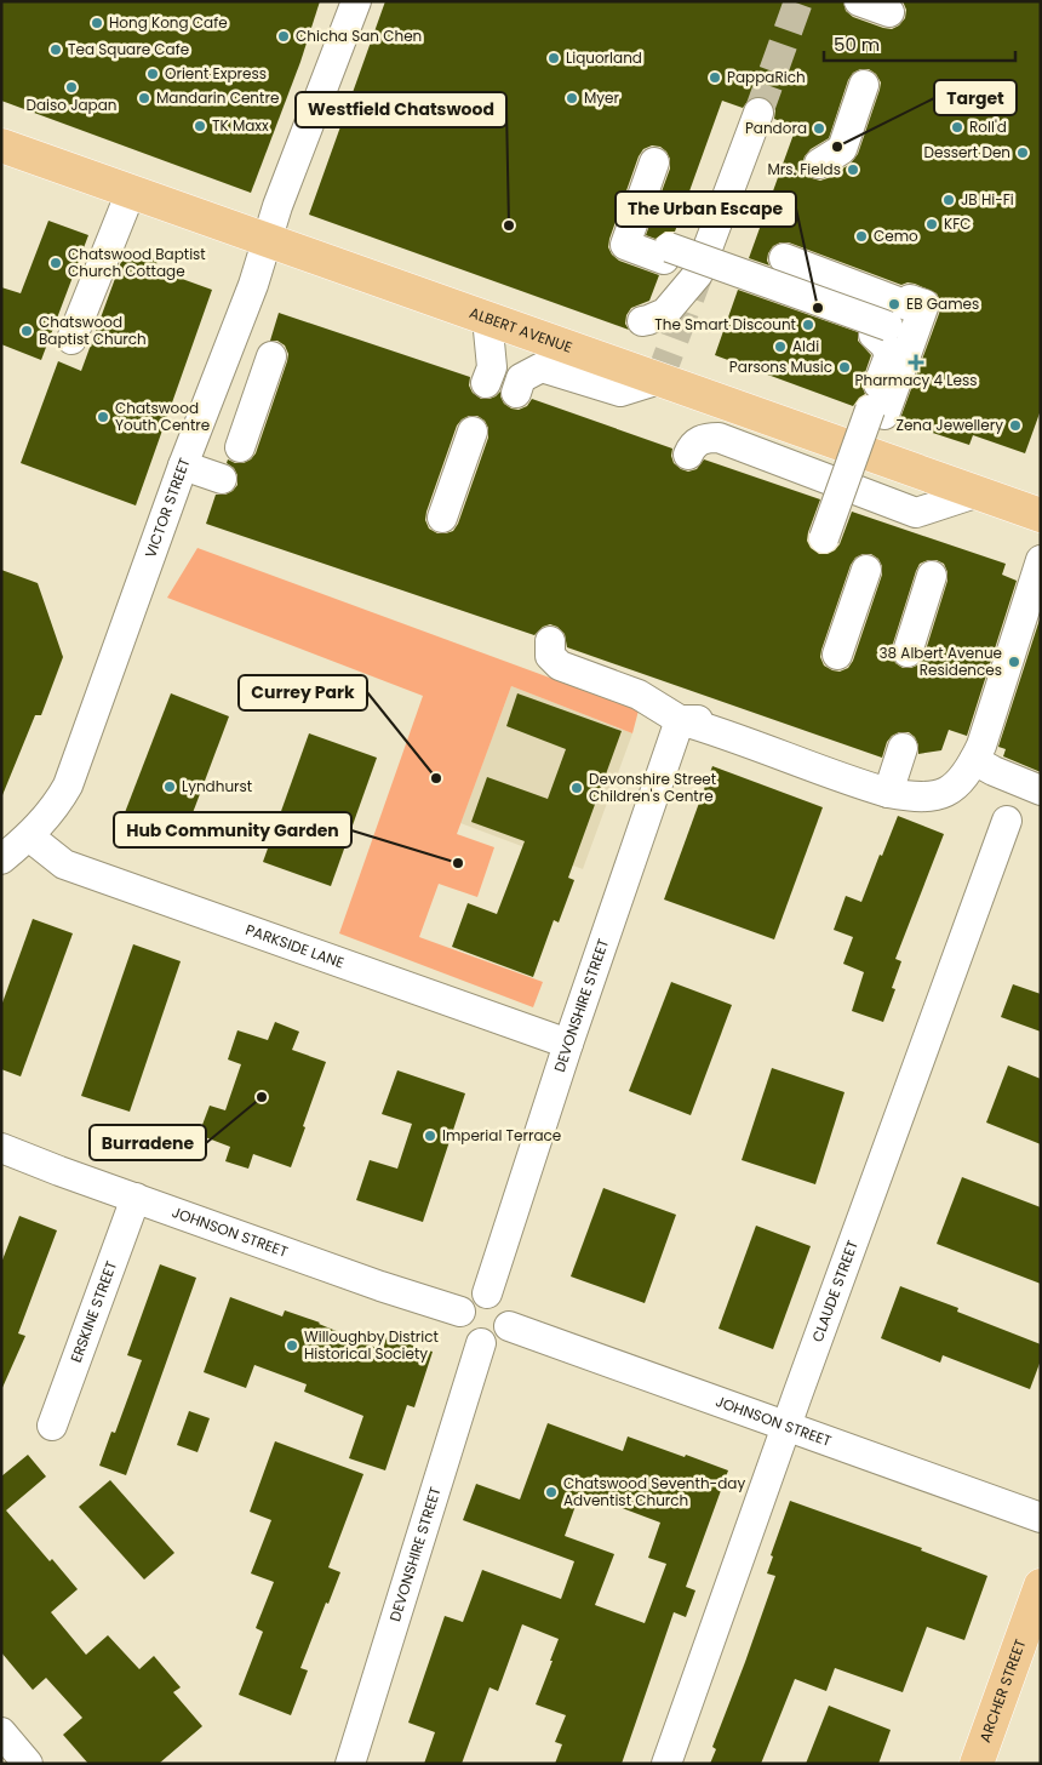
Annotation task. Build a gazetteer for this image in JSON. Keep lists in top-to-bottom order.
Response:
{
  "streets": {
    "main road": ["ALBERT AVENUE", "ARCHER STREET"],
    "street": [
      "VICTOR STREET",
      "PARKSIDE LANE",
      "DEVONSHIRE STREET",
      "JOHNSON STREET",
      "CLAUDE STREET",
      "ERSKINE STREET"
    ]
  },
  "crossings": [
    ["ALBERT AVENUE", "VICTOR STREET"],
    ["VICTOR STREET", "PARKSIDE LANE"],
    ["PARKSIDE LANE", "DEVONSHIRE STREET"],
    ["DEVONSHIRE STREET", "JOHNSON STREET"],
    ["JOHNSON STREET", "CLAUDE STREET"],
    ["JOHNSON STREET", "ERSKINE STREET"]
  ],
  "places": {
    "other": [
      "Hong Kong Cafe",
      "Chicha San Chen",
      "Tea Square Cafe",
      "Liquorland",
      "Orient Express",
      "PappaRich",
      "Daiso Japan",
      "Mandarin Centre",
      "Myer",
      "TK Maxx",
      "Roll'd",
      "Pandora",
      "Target",
      "Dessert Den",
      "Mrs. Fields",
      "JB Hi-Fi",
      "KFC",
      "Westfield Chatswood",
      "Cemo",
      "Chatswood Baptist Church Cottage",
      "EB Games",
      "The Urban Escape",
      "The Smart Discount",
      "Chatswood Baptist Church",
      "Aldi",
      "Parsons Music",
      "Chatswood Youth Centre",
      "Zena Jewellery",
      "38 Albert Avenue Residences",
      "Currey Park",
      "Lyndhurst",
      "Devonshire Street Children's Centre",
      "Hub Community Garden",
      "Burradene",
      "Imperial Terrace",
      "Willoughby District Historical Society",
      "Chatswood Seventh-day Adventist Church"
    ],
    "health": ["Pharmacy 4 Less"]
  },
  "scale_bar": "50 m"
}
